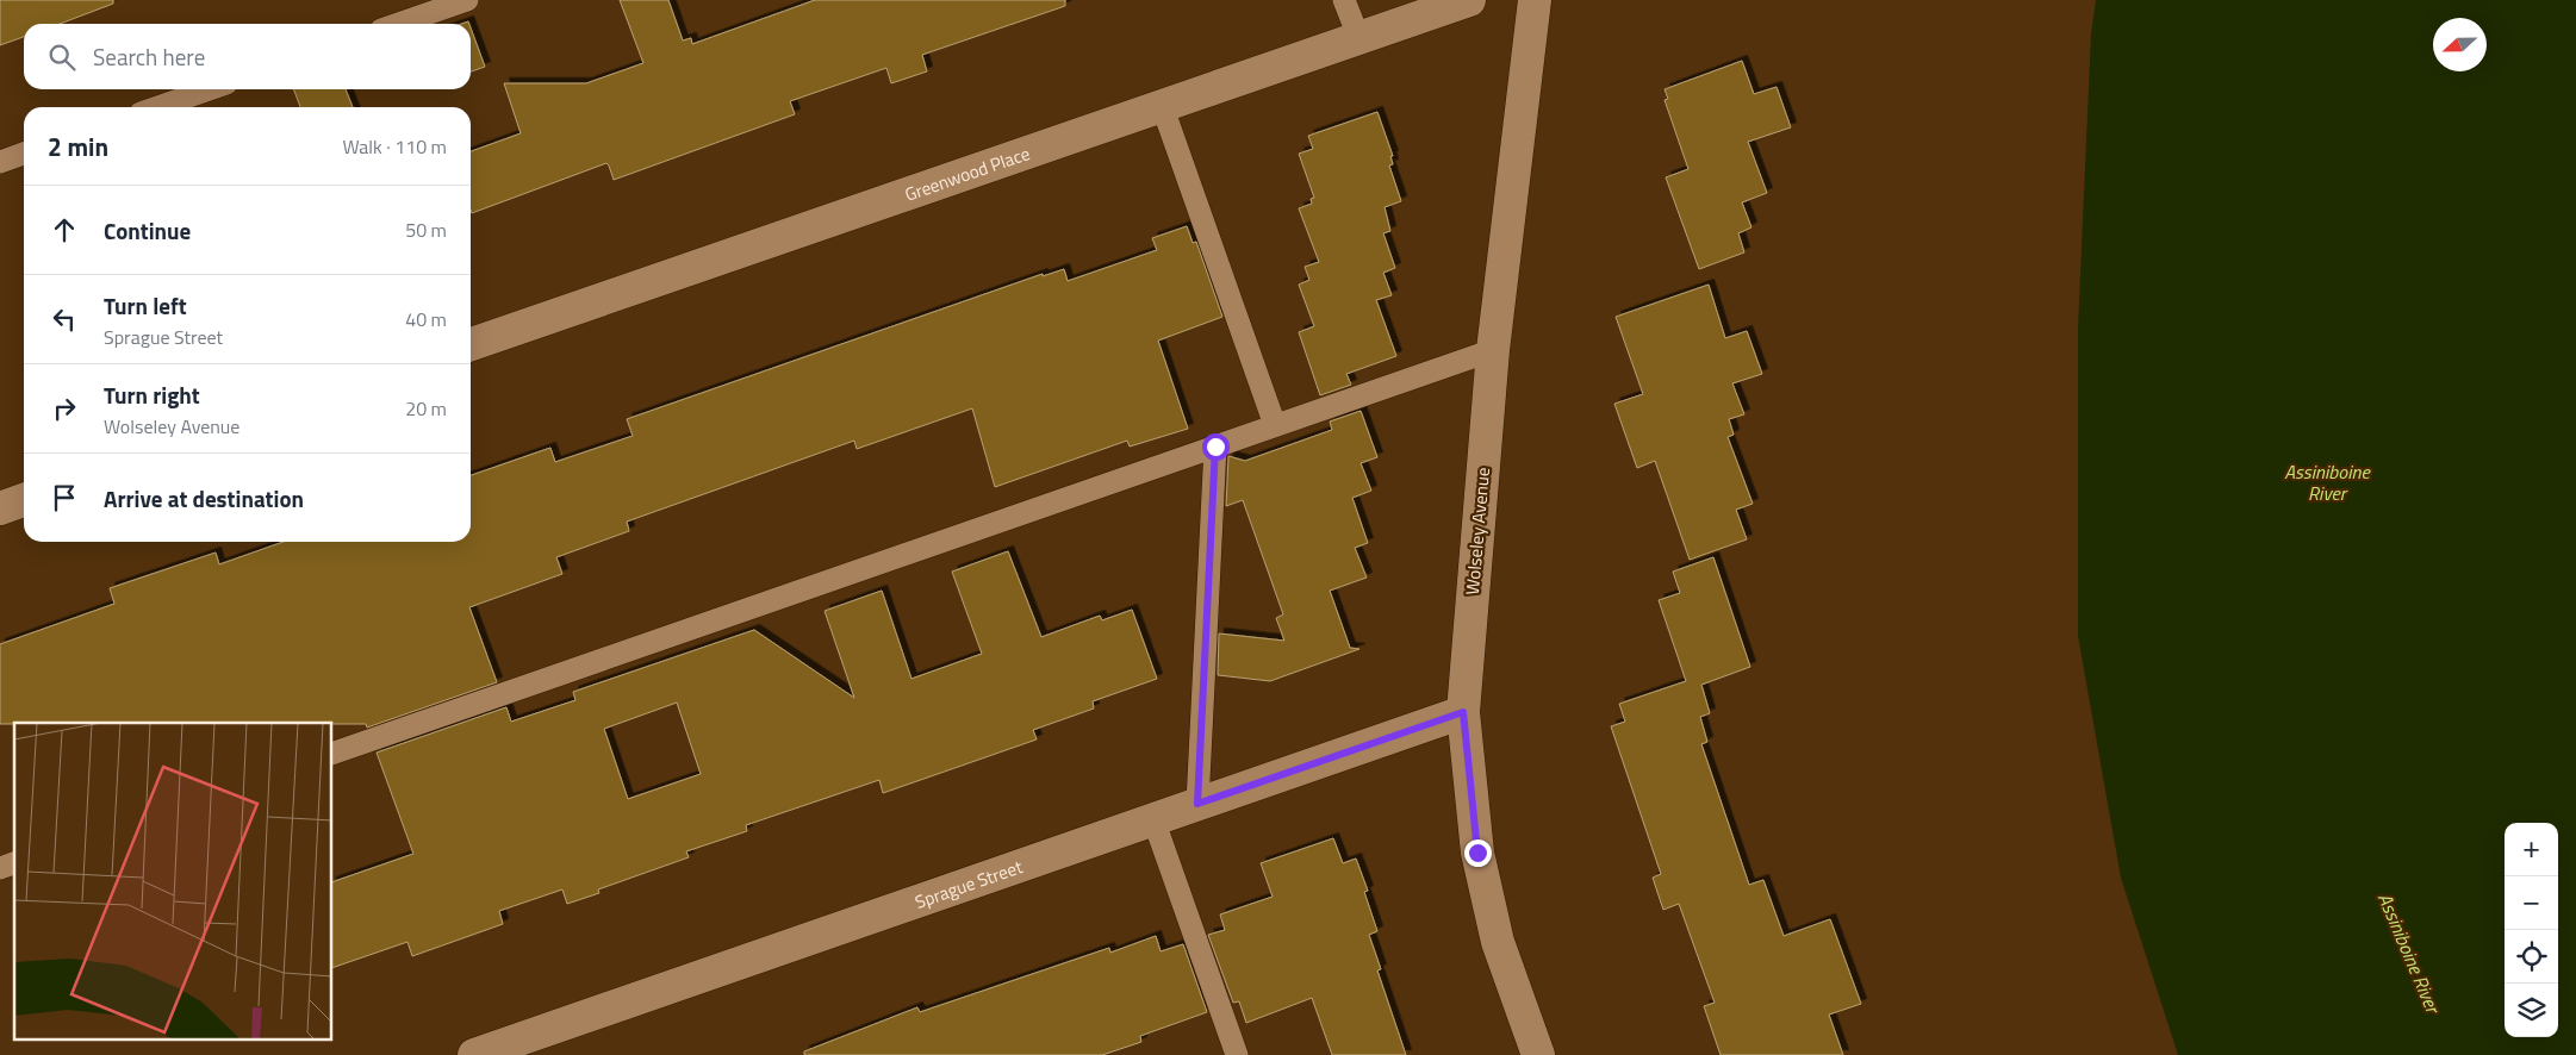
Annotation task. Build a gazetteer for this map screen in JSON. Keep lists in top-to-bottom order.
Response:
{
  "streets": {
    "street": ["Greenwood Place", "Wolseley Avenue", "Sprague Street"]
  },
  "crossings": [
    ["Wolseley Avenue", "Sprague Street"]
  ],
  "water": ["Assiniboine River"],
  "north": "left",
  "page": {
    "search": "Search here",
    "heading": ["2 min", "Walk · 110 m"],
    "list": [
      ["Continue", "50 m"],
      ["Turn left", "Sprague Street", "40 m"],
      ["Turn right", "Wolseley Avenue", "20 m"],
      "Arrive at destination"
    ],
    "map_buttons": ["+", "−"]
  }
}
